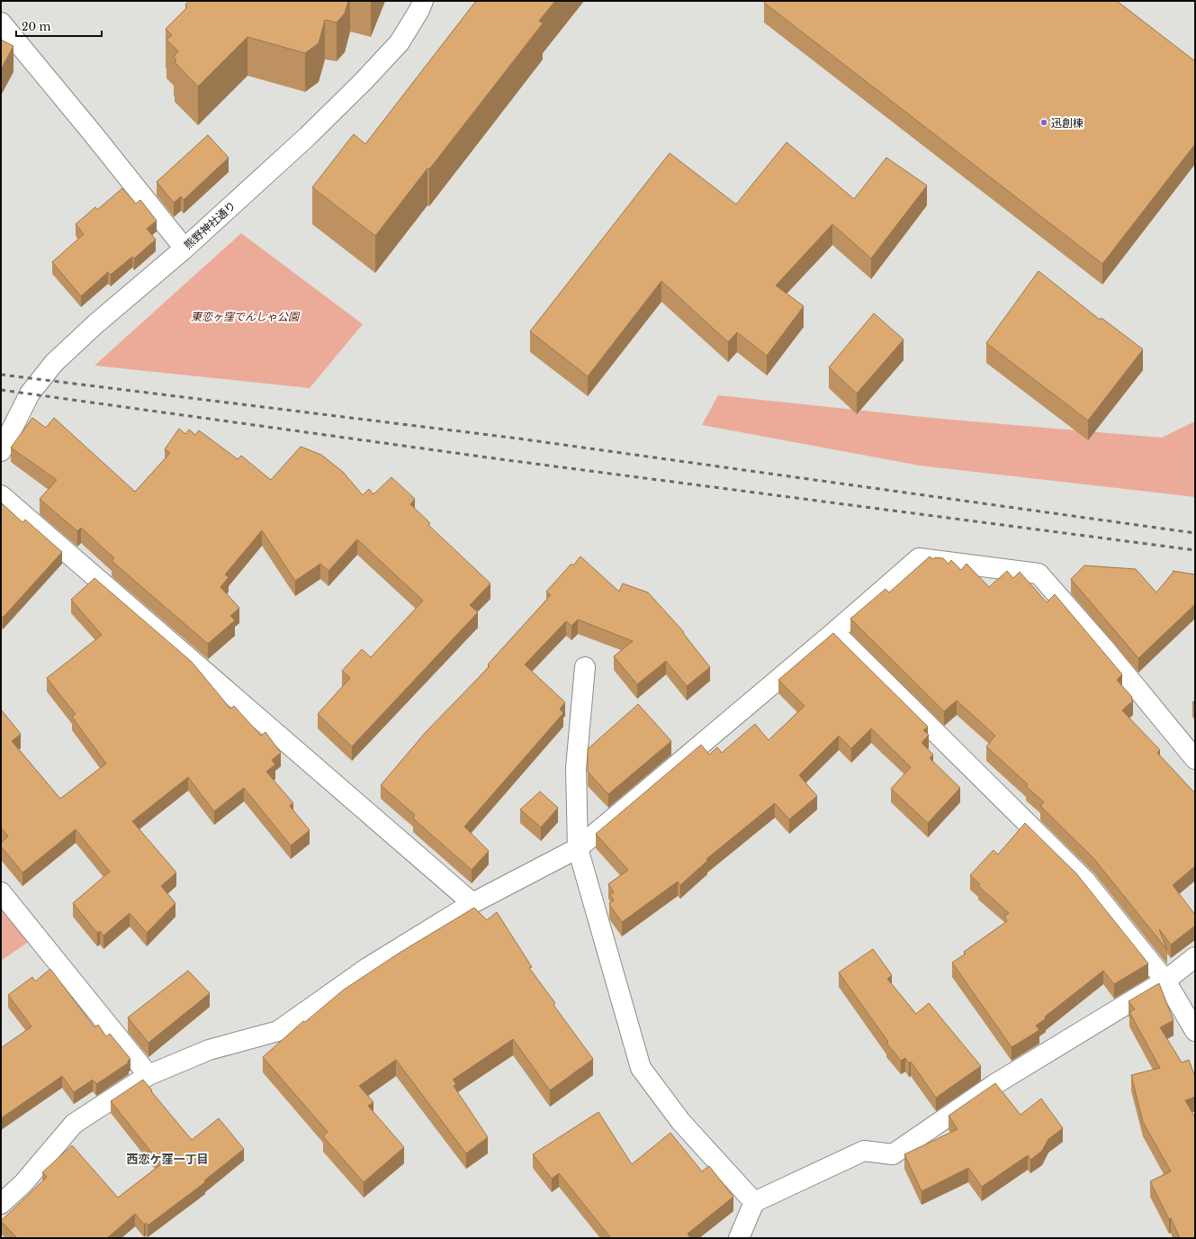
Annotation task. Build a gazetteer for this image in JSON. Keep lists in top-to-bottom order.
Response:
{
  "streets": {
    "street": ["熊野神社通り"]
  },
  "districts": ["西恋ケ窪一丁目"],
  "parks": ["東恋ヶ窪でんしゃ公園"],
  "places": ["迅創棟"],
  "scale_bar": "20 m"
}
